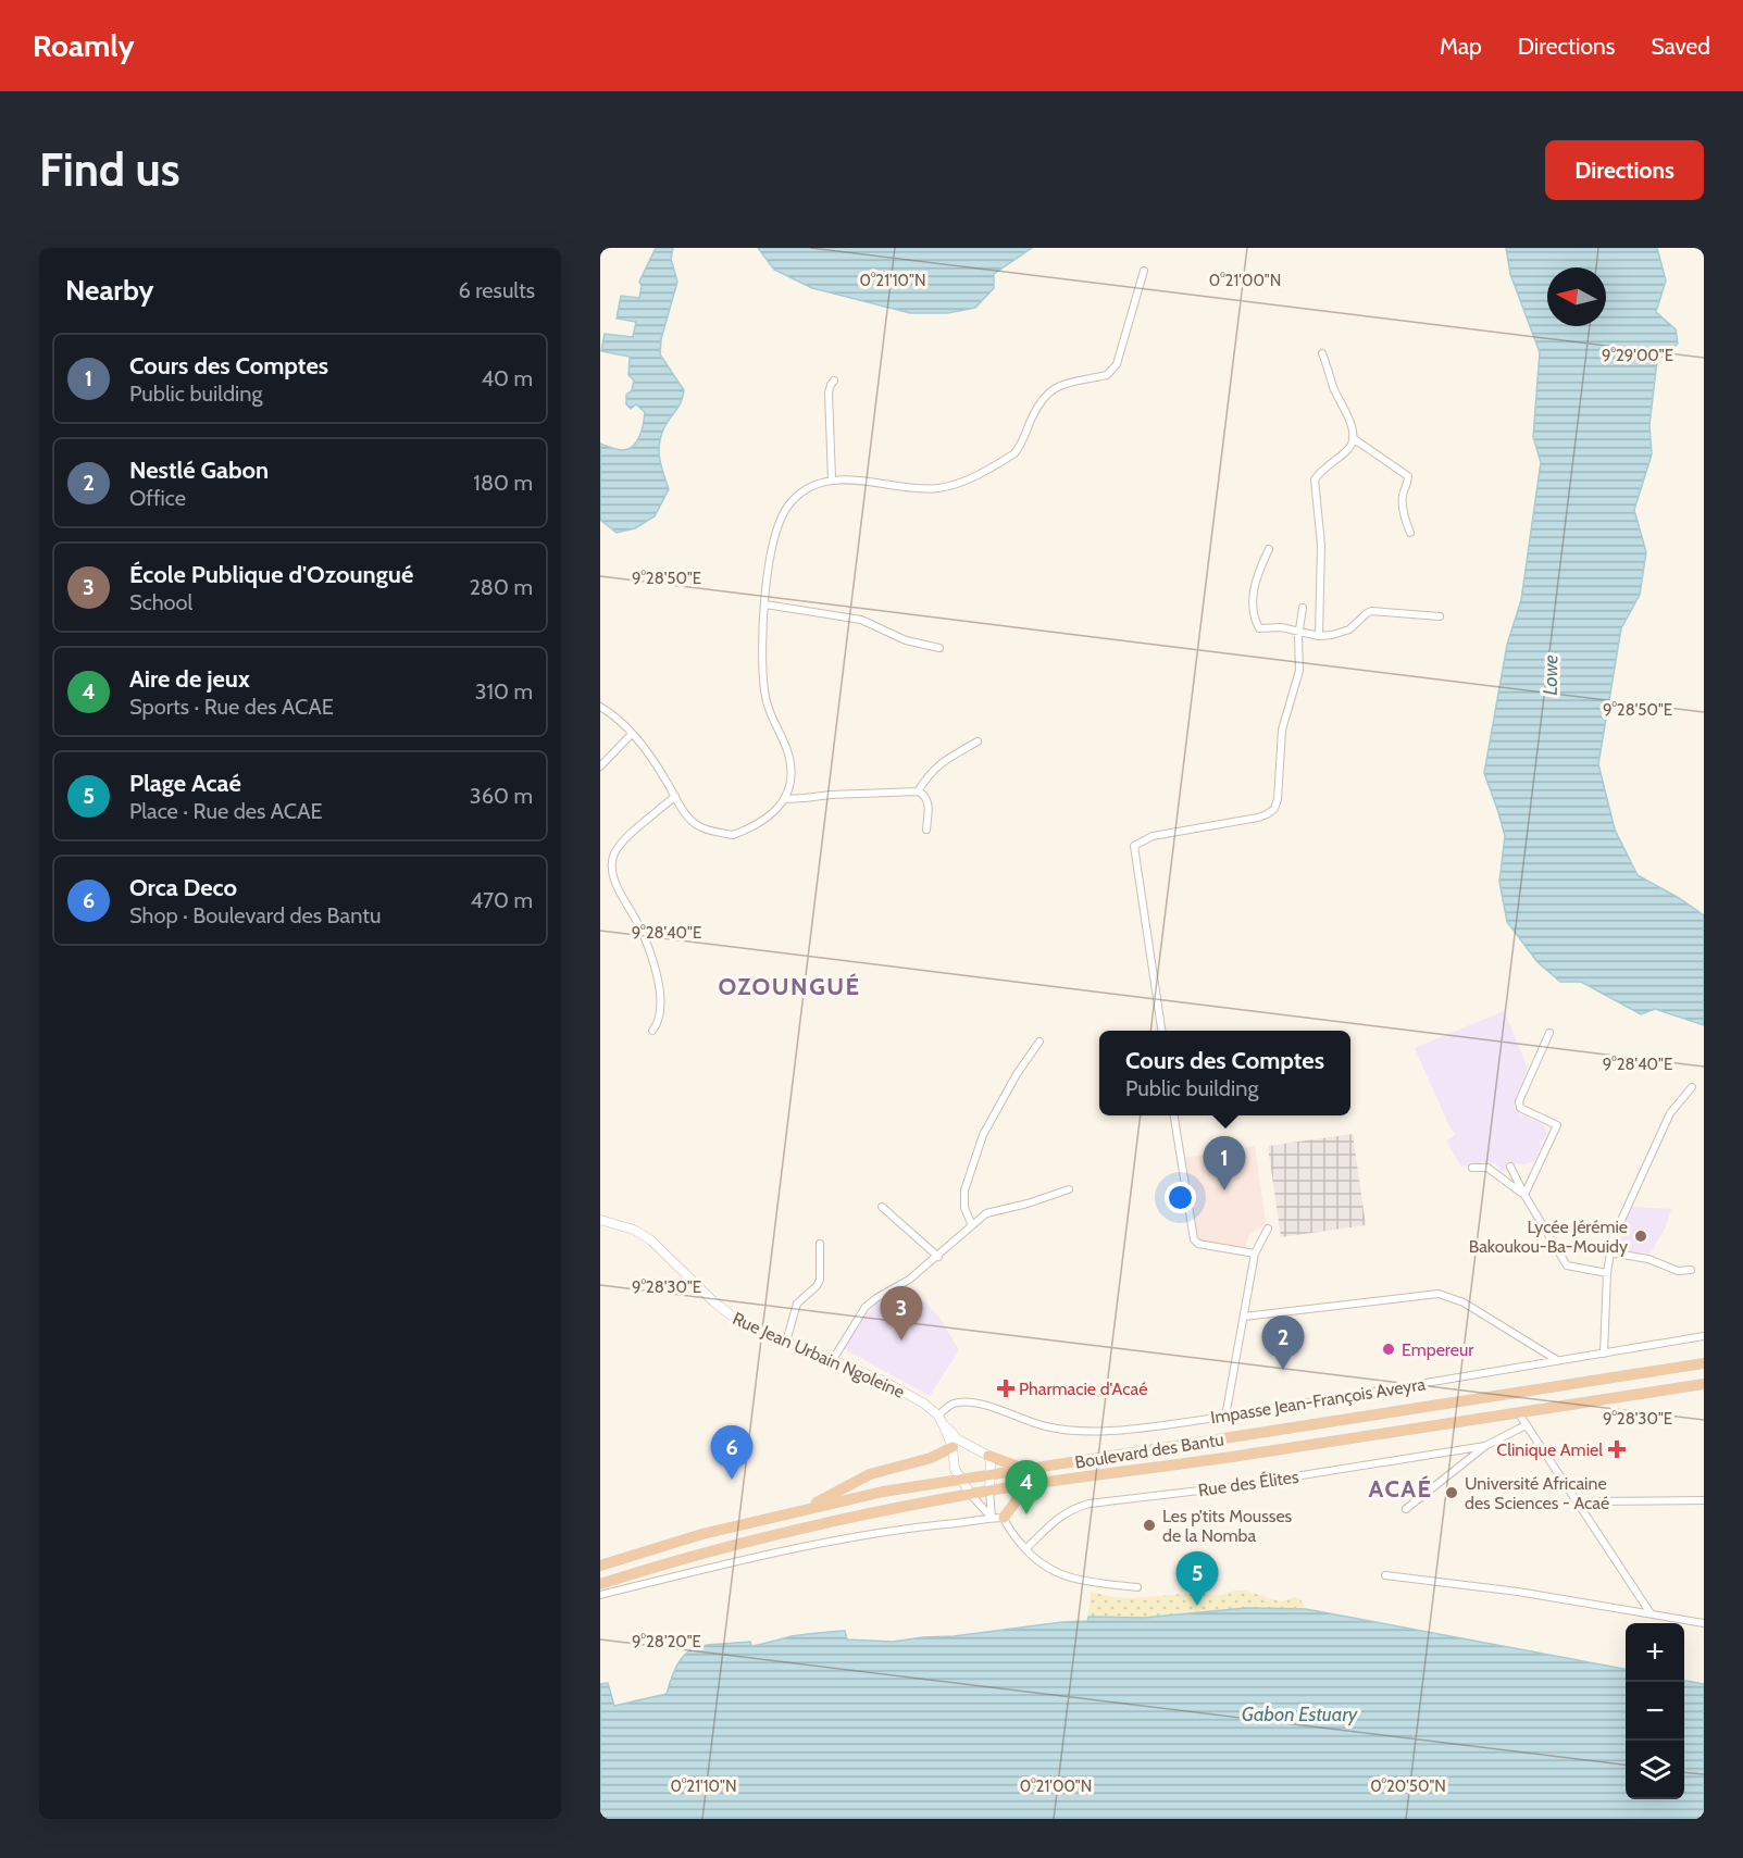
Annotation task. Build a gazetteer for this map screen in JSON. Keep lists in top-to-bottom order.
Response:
{
  "streets": {
    "highway": ["Boulevard des Bantu"],
    "street": ["Rue Jean Urbain Ngoleine", "Impasse Jean-François Aveyra", "Rue des Élites"]
  },
  "crossings": [
    ["Rue Jean Urbain Ngoleine", "Impasse Jean-François Aveyra"]
  ],
  "districts": ["OZOUNGUÉ", "ACAÉ"],
  "water": ["Lowe", "Gabon Estuary"],
  "places": {
    "other": [
      "Lycée Jérémie Bakoukou-Ba-Mouidy",
      "Empereur",
      "Université Africaine des Sciences - Acaé",
      "Les p’tits Mousses de la Nomba"
    ],
    "health": ["Pharmacie d'Acaé", "Clinique Amiel"]
  },
  "north": "left",
  "page": {
    "header": "Roamly",
    "nav": ["Map", "Directions", "Saved"],
    "buttons": "Directions",
    "title": "Find us",
    "heading": ["Nearby", "6 results"],
    "list": [
      {
        "mark": "1",
        "name": "Cours des Comptes",
        "note": "Public building",
        "value": "40 m"
      },
      {
        "mark": "2",
        "name": "Nestlé Gabon",
        "note": "Office",
        "value": "180 m"
      },
      {
        "mark": "3",
        "name": "École Publique d'Ozoungué",
        "note": "School",
        "value": "280 m"
      },
      {
        "mark": "4",
        "name": "Aire de jeux",
        "note": "Sports · Rue des ACAE",
        "value": "310 m"
      },
      {
        "mark": "5",
        "name": "Plage Acaé",
        "note": "Place · Rue des ACAE",
        "value": "360 m"
      },
      {
        "mark": "6",
        "name": "Orca Deco",
        "note": "Shop · Boulevard des Bantu",
        "value": "470 m"
      }
    ],
    "popup": ["Cours des Comptes", "Public building"],
    "pins": [
      "1",
      "3",
      "2",
      "6",
      "4",
      "5"
    ],
    "map_buttons": ["+", "−"]
  },
  "coordinates": [
    "0°21'10\"N",
    "0°21'00\"N",
    "9°29'00\"E",
    "9°28'50\"E",
    "9°28'40\"E",
    "9°28'30\"E",
    "9°28'20\"E",
    "0°20'50\"N"
  ]
}
